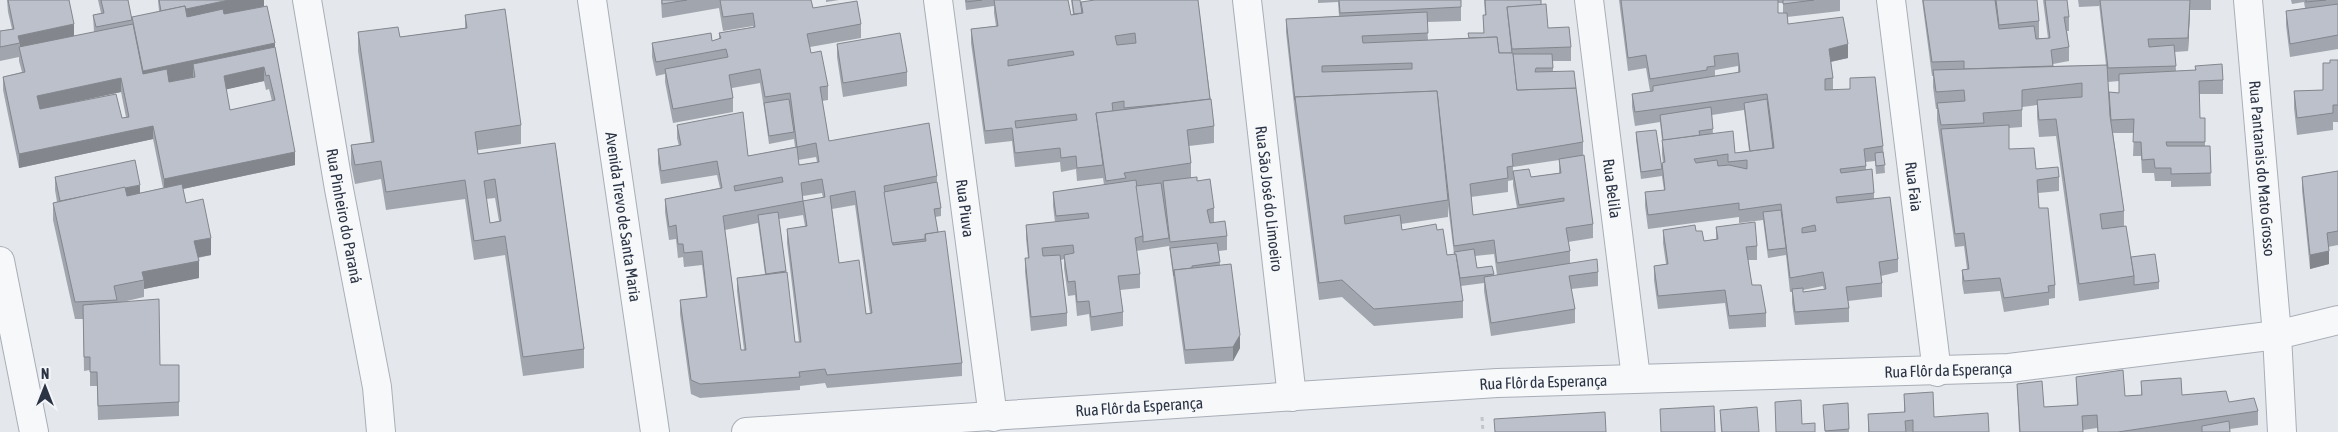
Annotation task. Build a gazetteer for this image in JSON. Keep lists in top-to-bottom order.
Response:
{
  "streets": {
    "street": [
      "Rua Pantanais do Mato Grosso",
      "Rua Faia",
      "Rua Belila",
      "Rua São José do Limoeiro",
      "Rua Piuva",
      "Rua Pinheiro do Paraná",
      "Avenida Trevo de Santa Maria",
      "Rua Flôr da Esperança"
    ]
  },
  "crossings": [
    ["Rua Pantanais do Mato Grosso", "Rua Flôr da Esperança"],
    ["Rua Faia", "Rua Flôr da Esperança"],
    ["Rua Belila", "Rua Flôr da Esperança"],
    ["Rua São José do Limoeiro", "Rua Flôr da Esperança"],
    ["Rua Piuva", "Rua Flôr da Esperança"]
  ],
  "north": "top"
}
